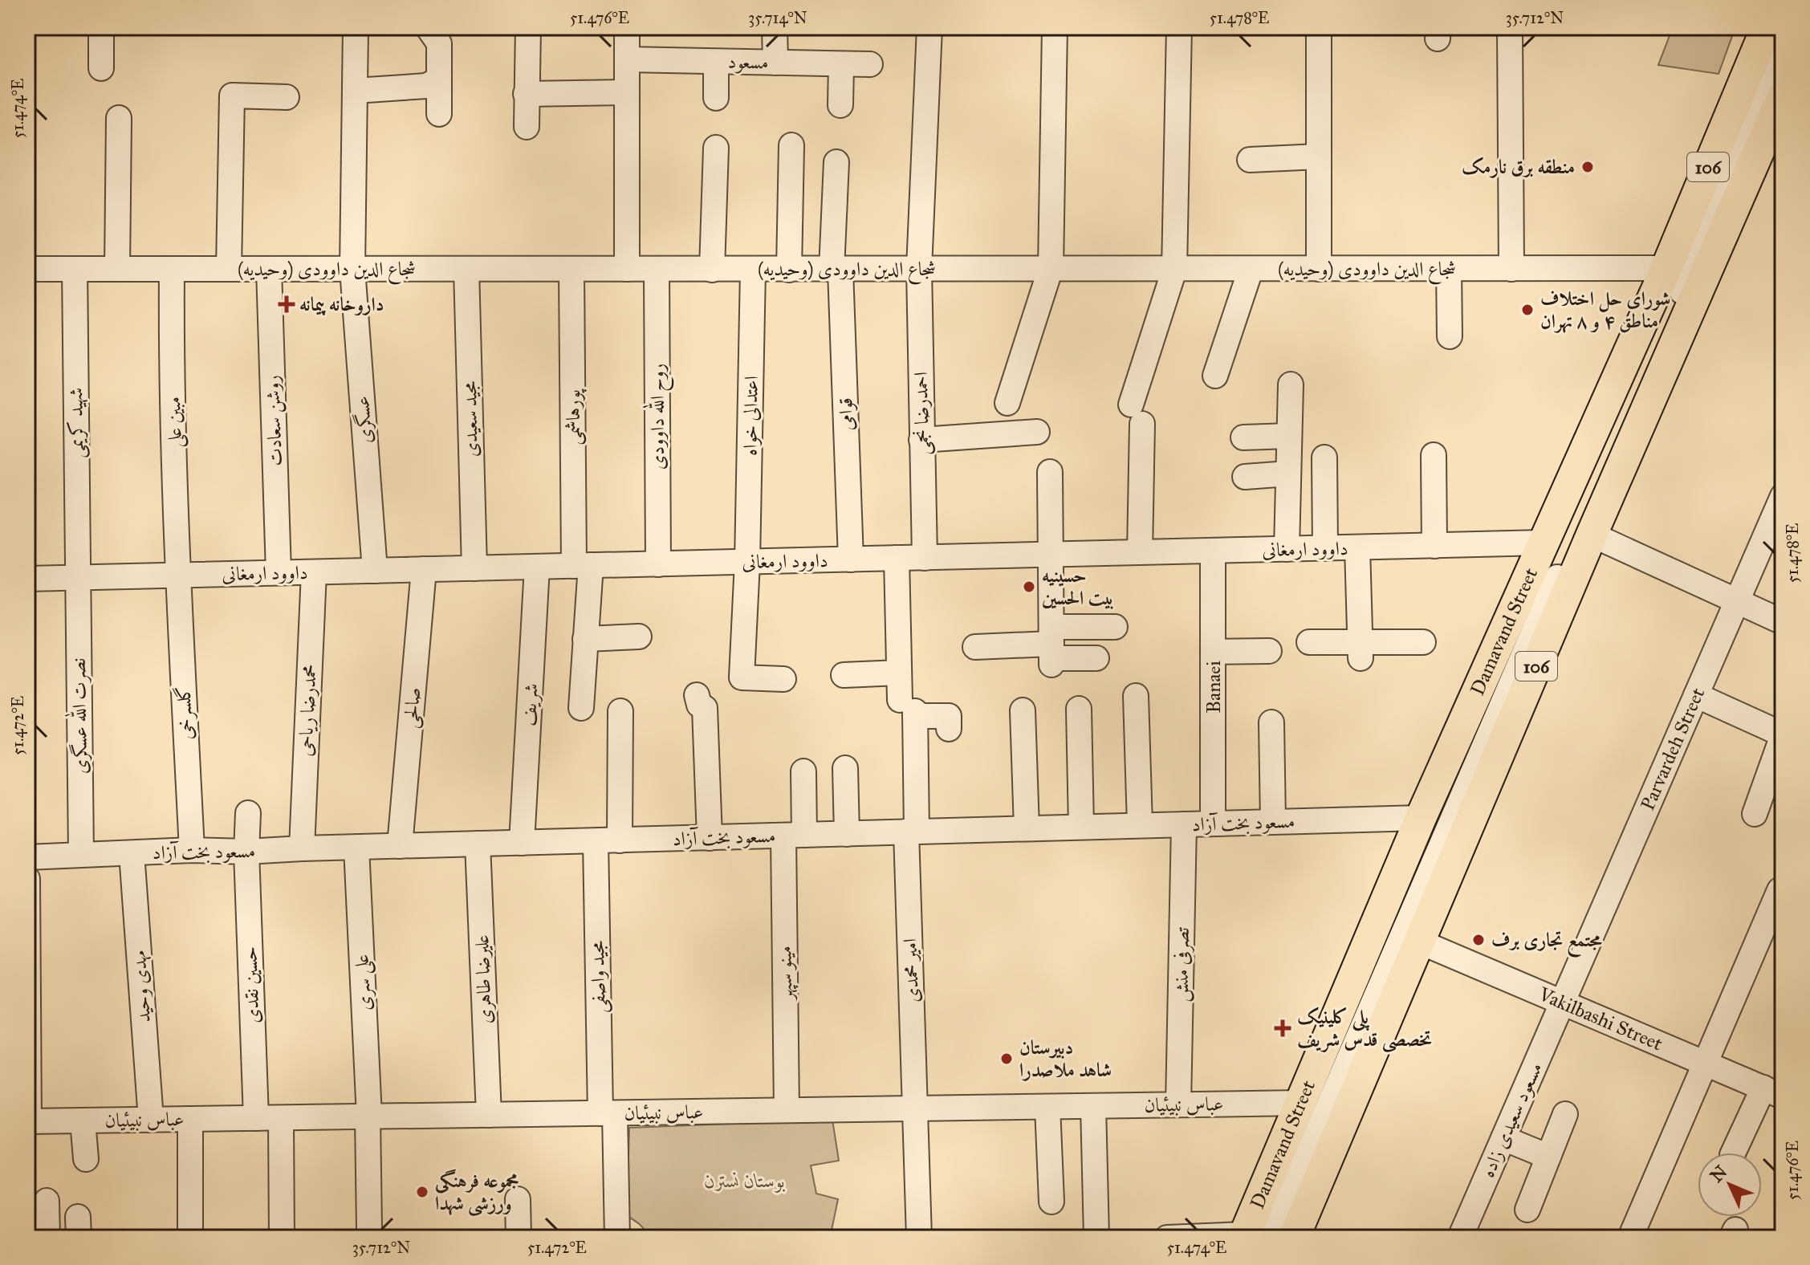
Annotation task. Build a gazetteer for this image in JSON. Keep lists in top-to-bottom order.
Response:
{
  "streets": {
    "main road": ["106", "Damavand Street"],
    "street": [
      "مسعود",
      "شجاع الدین داوودی (وحیدیه)",
      "احمدرضا نجمی",
      "قوامی",
      "اعتدالی خواه",
      "روح الله داوودی",
      "پورهاشمی",
      "مجید سعیدی",
      "عسگری",
      "روشن سعادت",
      "مبین علی",
      "شهید کریمی",
      "داوود ارمغانی",
      "Banaei",
      "شریف",
      "صالحی",
      "محمدرضا ریاحی",
      "گلسرخی",
      "نصرت الله عسگری",
      "Parvardeh Street",
      "مسعود بخت آزاد",
      "تصرفی منش",
      "امیر محمدی",
      "مینو سپهر",
      "مجید واصفی",
      "علیرضا طاهری",
      "علی سری",
      "حسین نقدی",
      "مهدی وحید",
      "Vakilbashi Street",
      "عباس نبیئیان",
      "مسعود سعیدی زاده"
    ]
  },
  "crossings": [
    ["106", "Vakilbashi Street"],
    ["شجاع الدین داوودی (وحیدیه)", "احمدرضا نجمی"],
    ["شجاع الدین داوودی (وحیدیه)", "قوامی"],
    ["شجاع الدین داوودی (وحیدیه)", "اعتدالی خواه"],
    ["شجاع الدین داوودی (وحیدیه)", "روح الله داوودی"],
    ["شجاع الدین داوودی (وحیدیه)", "پورهاشمی"],
    ["شجاع الدین داوودی (وحیدیه)", "مجید سعیدی"],
    ["شجاع الدین داوودی (وحیدیه)", "عسگری"],
    ["شجاع الدین داوودی (وحیدیه)", "روشن سعادت"],
    ["شجاع الدین داوودی (وحیدیه)", "مبین علی"],
    ["شجاع الدین داوودی (وحیدیه)", "شهید کریمی"],
    ["شجاع الدین داوودی (وحیدیه)", "Damavand Street"],
    ["احمدرضا نجمی", "داوود ارمغانی"],
    ["قوامی", "داوود ارمغانی"],
    ["اعتدالی خواه", "داوود ارمغانی"],
    ["روح الله داوودی", "داوود ارمغانی"],
    ["پورهاشمی", "داوود ارمغانی"],
    ["مجید سعیدی", "داوود ارمغانی"],
    ["عسگری", "داوود ارمغانی"],
    ["روشن سعادت", "داوود ارمغانی"],
    ["مبین علی", "داوود ارمغانی"],
    ["مبین علی", "گلسرخی"],
    ["شهید کریمی", "داوود ارمغانی"],
    ["شهید کریمی", "نصرت الله عسگری"],
    ["داوود ارمغانی", "Damavand Street"],
    ["داوود ارمغانی", "Banaei"],
    ["داوود ارمغانی", "شریف"],
    ["داوود ارمغانی", "صالحی"],
    ["داوود ارمغانی", "محمدرضا ریاحی"],
    ["داوود ارمغانی", "گلسرخی"],
    ["داوود ارمغانی", "نصرت الله عسگری"],
    ["داوود ارمغانی", "امیر محمدی"],
    ["Damavand Street", "مسعود بخت آزاد"],
    ["Damavand Street", "عباس نبیئیان"],
    ["Banaei", "مسعود بخت آزاد"],
    ["شریف", "مسعود بخت آزاد"],
    ["صالحی", "مسعود بخت آزاد"],
    ["محمدرضا ریاحی", "مسعود بخت آزاد"],
    ["گلسرخی", "مسعود بخت آزاد"],
    ["نصرت الله عسگری", "مسعود بخت آزاد"],
    ["Parvardeh Street", "Vakilbashi Street"],
    ["Parvardeh Street", "مسعود سعیدی زاده"],
    ["مسعود بخت آزاد", "تصرفی منش"],
    ["مسعود بخت آزاد", "امیر محمدی"],
    ["مسعود بخت آزاد", "مینو سپهر"],
    ["مسعود بخت آزاد", "مجید واصفی"],
    ["مسعود بخت آزاد", "علیرضا طاهری"],
    ["مسعود بخت آزاد", "علی سری"],
    ["مسعود بخت آزاد", "حسین نقدی"],
    ["مسعود بخت آزاد", "مهدی وحید"],
    ["تصرفی منش", "عباس نبیئیان"],
    ["امیر محمدی", "عباس نبیئیان"],
    ["مینو سپهر", "عباس نبیئیان"],
    ["مجید واصفی", "عباس نبیئیان"],
    ["علیرضا طاهری", "عباس نبیئیان"],
    ["علی سری", "عباس نبیئیان"],
    ["حسین نقدی", "عباس نبیئیان"],
    ["مهدی وحید", "عباس نبیئیان"],
    ["Vakilbashi Street", "مسعود سعیدی زاده"]
  ],
  "parks": ["بوستان نسترن"],
  "places": {
    "other": [
      "منطقه برق نارمک",
      "شورای حل اختلاف مناطق ۴ و ۸ تهران",
      "حسینیه بیت الحسین",
      "مجتمع تجاری برف",
      "دبیرستان شاهد ملاصدرا",
      "مجموعه فرهنگی ورزشی شهدا"
    ],
    "health": ["داروخانه پیمانه", "پلی کلینیک تخصصی قدس شریف"]
  },
  "north": "top left",
  "coordinates": [
    "51.476°E",
    "35.714°N",
    "51.478°E",
    "35.712°N",
    "51.474°E",
    "51.472°E"
  ]
}
